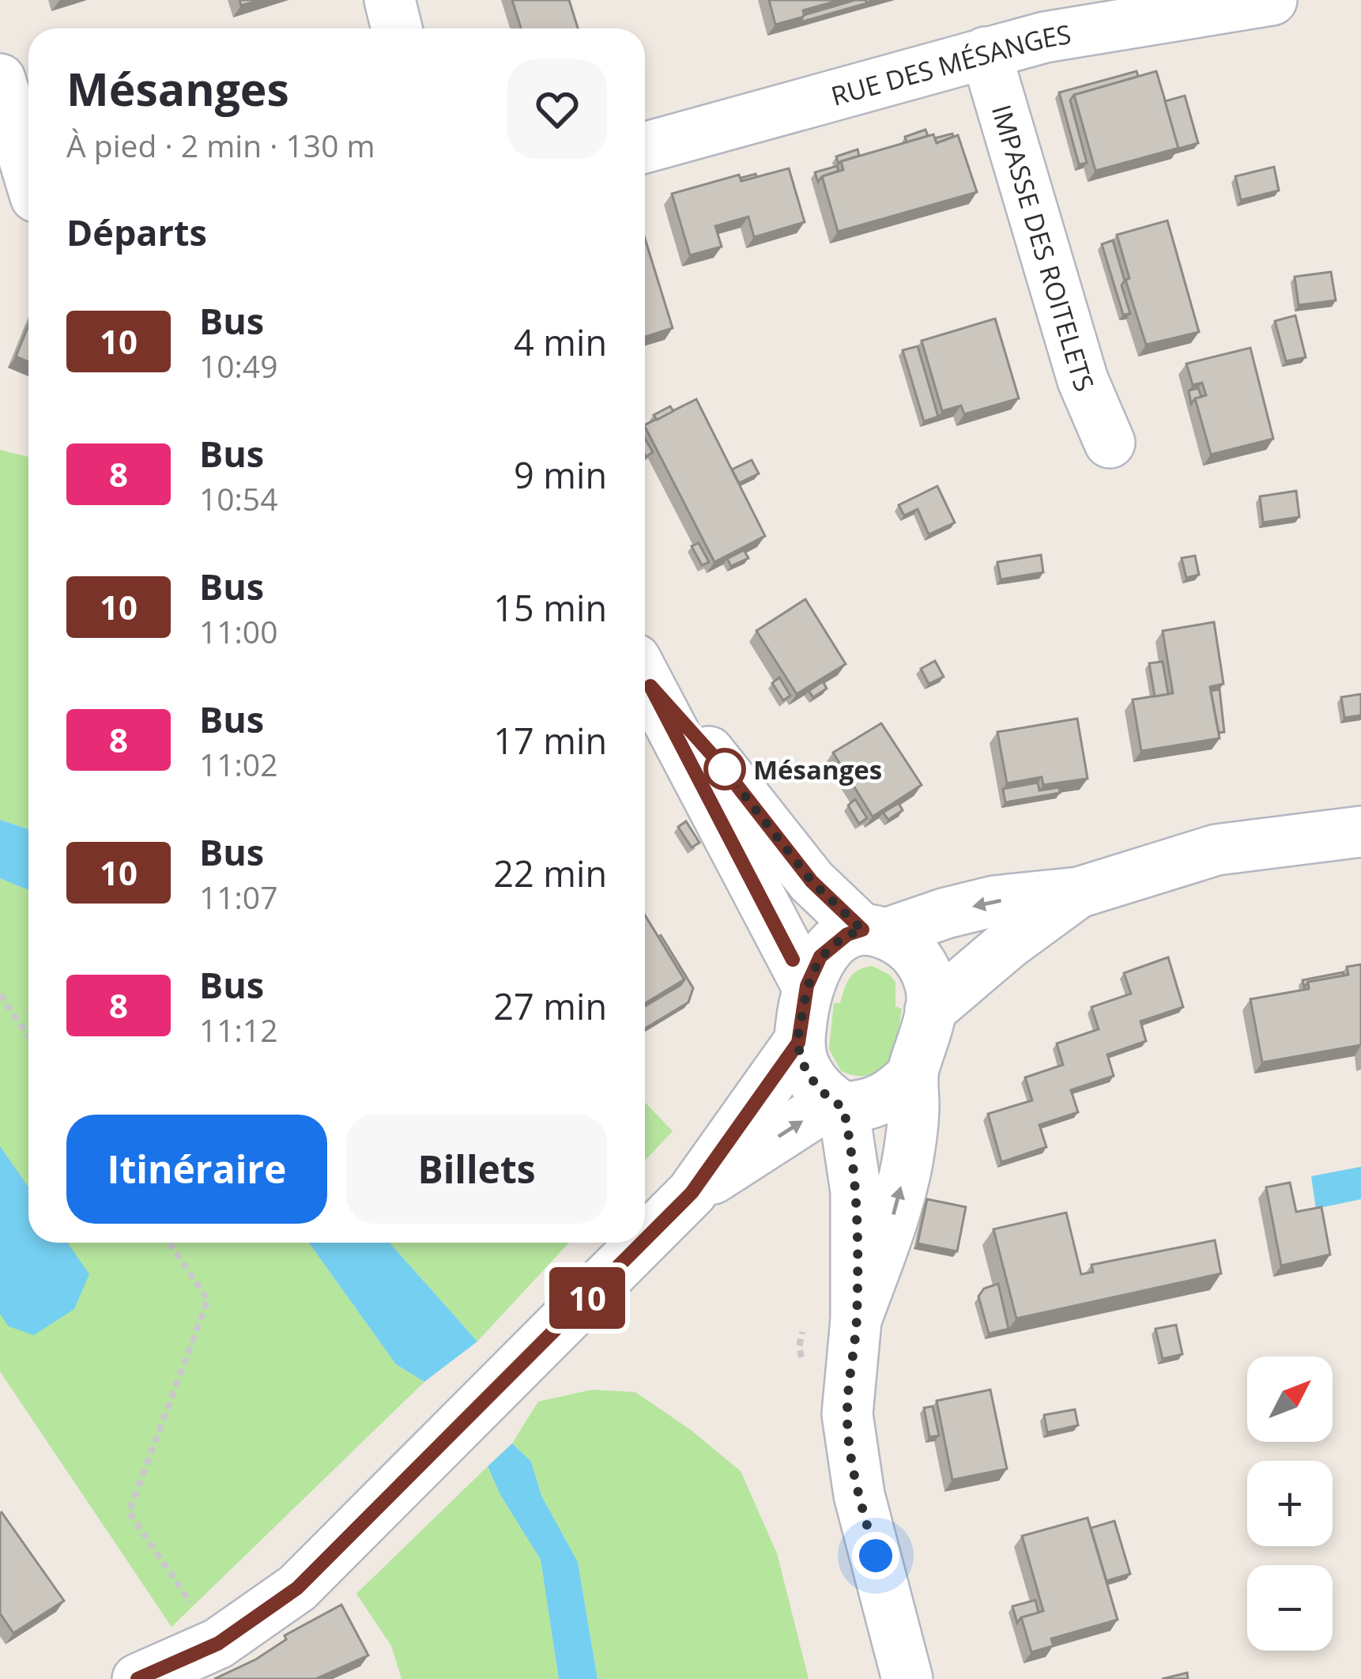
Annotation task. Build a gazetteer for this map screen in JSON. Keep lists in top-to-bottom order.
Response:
{
  "streets": {
    "street": ["RUE DES MÉSANGES", "IMPASSE DES ROITELETS"]
  },
  "crossings": [
    ["RUE DES MÉSANGES", "IMPASSE DES ROITELETS"]
  ],
  "places": ["Mésanges"],
  "lines": ["bus line 10"],
  "north": "top right",
  "page": {
    "on_map": "10",
    "heading": [
      ["Mésanges", "À pied · 2 min · 130 m"],
      "Départs"
    ],
    "list": [
      {
        "mark": "10",
        "name": "Bus",
        "note": "10:49",
        "value": "4 min"
      },
      {
        "mark": "8",
        "name": "Bus",
        "note": "10:54",
        "value": "9 min"
      },
      {
        "mark": "10",
        "name": "Bus",
        "note": "11:00",
        "value": "15 min"
      },
      {
        "mark": "8",
        "name": "Bus",
        "note": "11:02",
        "value": "17 min"
      },
      {
        "mark": "10",
        "name": "Bus",
        "note": "11:07",
        "value": "22 min"
      },
      {
        "mark": "8",
        "name": "Bus",
        "note": "11:12",
        "value": "27 min"
      }
    ],
    "buttons": ["Itinéraire", "Billets"],
    "map_buttons": ["+", "−"]
  }
}
